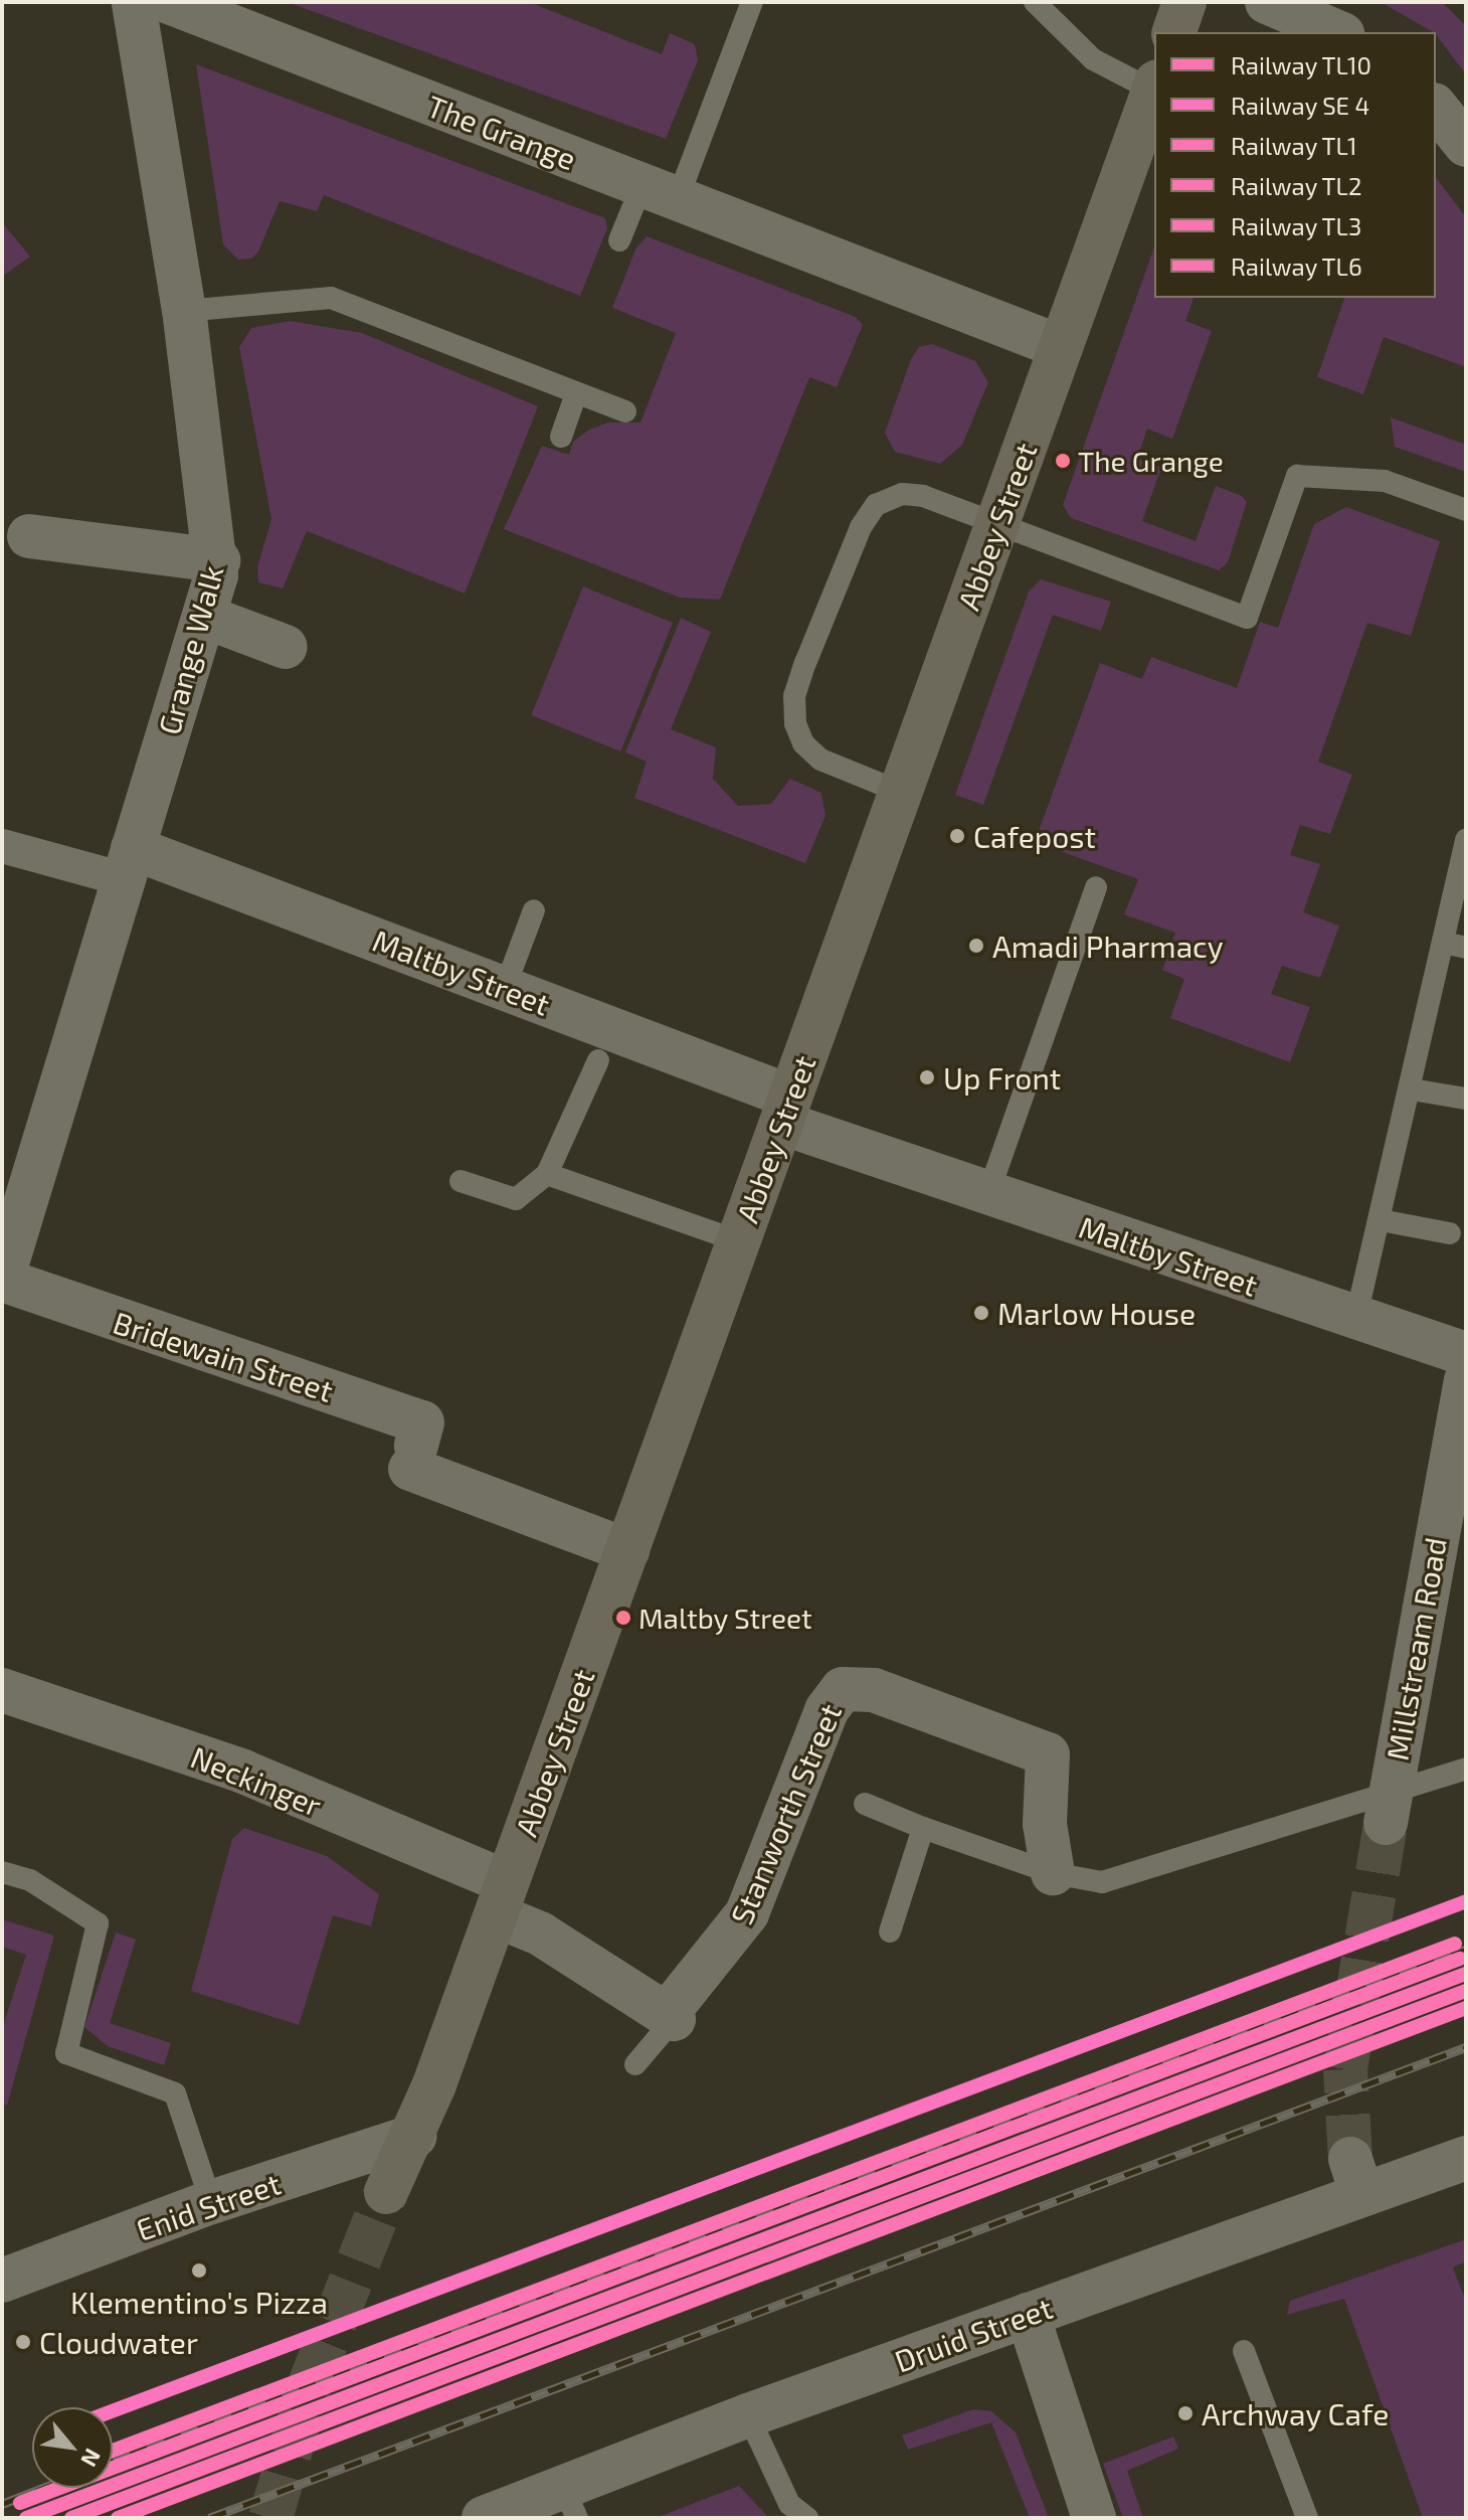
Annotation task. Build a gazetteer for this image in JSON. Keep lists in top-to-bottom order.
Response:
{
  "streets": {
    "main road": ["Abbey Street"],
    "street": [
      "The Grange",
      "Grange Walk",
      "Maltby Street",
      "Bridewain Street",
      "Millstream Road",
      "Neckinger",
      "Stanworth Street",
      "Enid Street",
      "Druid Street"
    ]
  },
  "crossings": [
    ["The Grange", "Abbey Street"],
    ["Abbey Street", "Maltby Street"],
    ["Abbey Street", "Bridewain Street"],
    ["Abbey Street", "Neckinger"],
    ["Abbey Street", "Enid Street"],
    ["Grange Walk", "Maltby Street"],
    ["Grange Walk", "Bridewain Street"],
    ["Neckinger", "Stanworth Street"]
  ],
  "places": [
    "The Grange",
    "Cafepost",
    "Amadi Pharmacy",
    "Up Front",
    "Marlow House",
    "Maltby Street",
    "Klementino's Pizza",
    "Cloudwater",
    "Archway Cafe"
  ],
  "lines": [
    "rail line TL6",
    "rail line TL2",
    "rail line TL10",
    "rail line TL1",
    "rail line TL3"
  ],
  "legend": [
    "Railway TL10",
    "Railway SE 4",
    "Railway TL1",
    "Railway TL2",
    "Railway TL3",
    "Railway TL6"
  ],
  "north": "bottom right"
}
